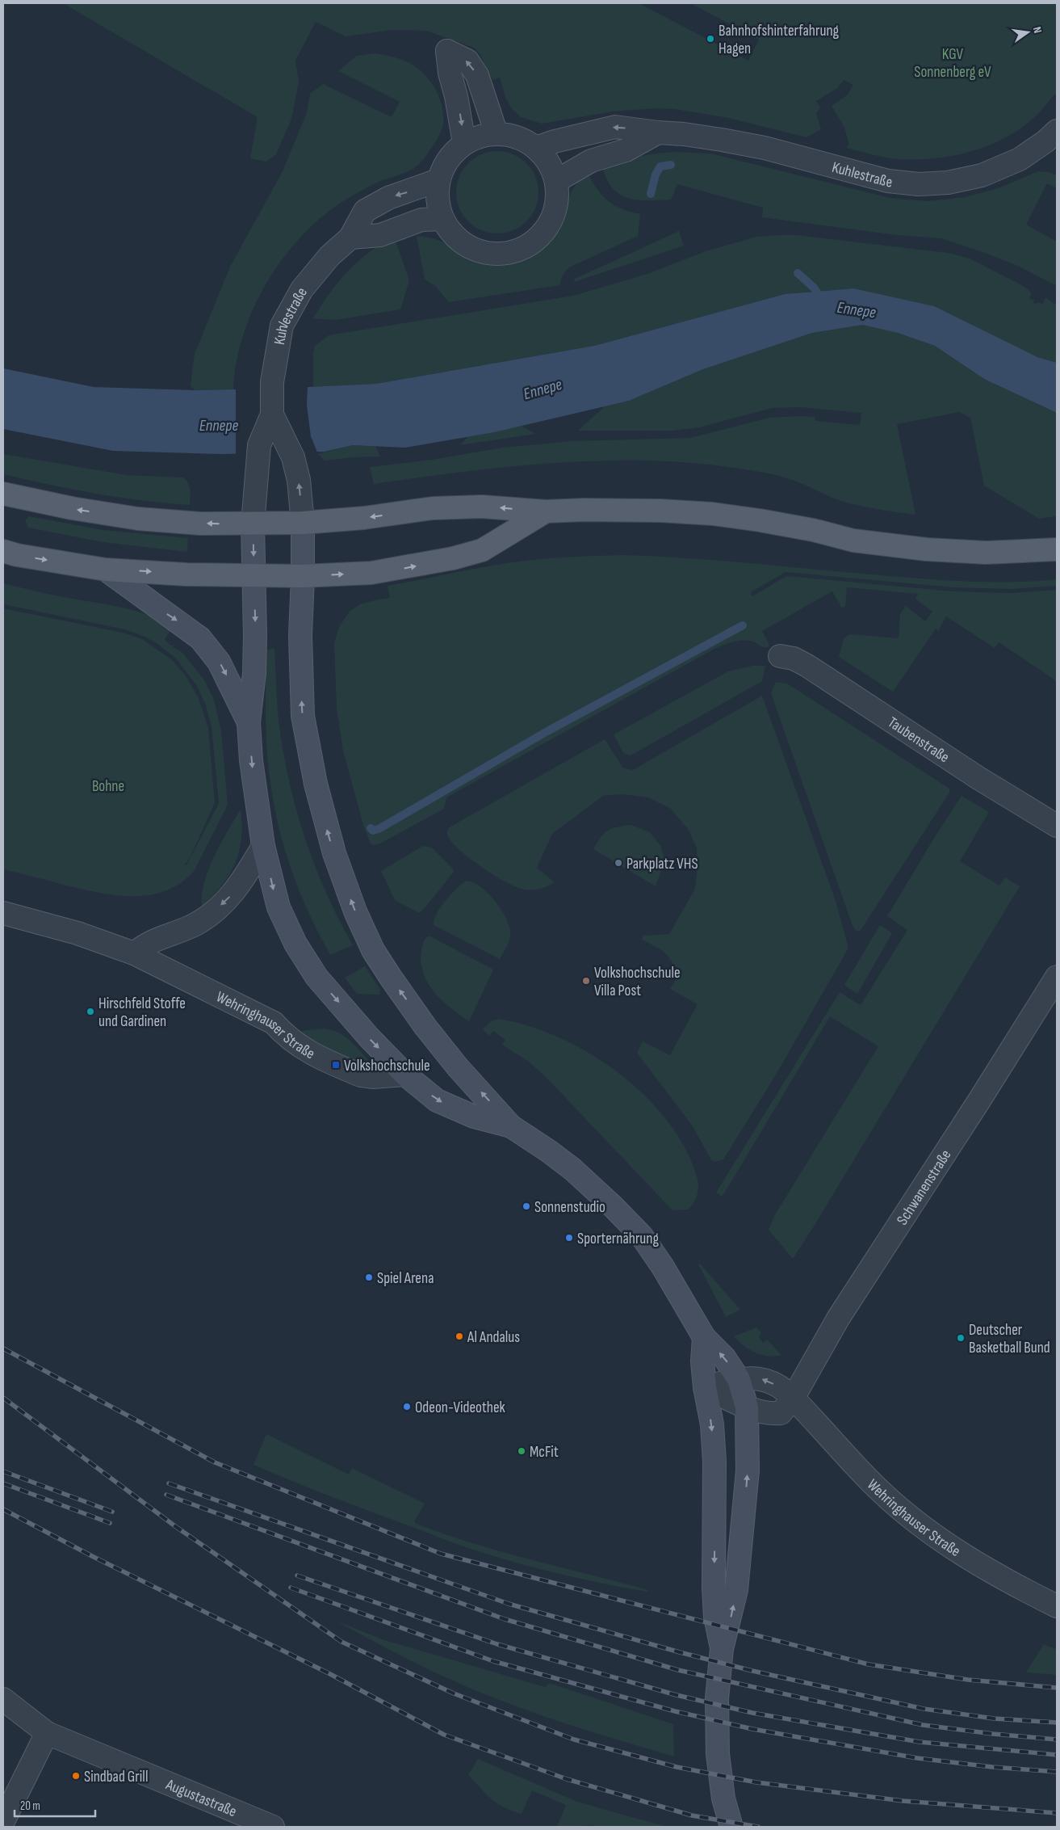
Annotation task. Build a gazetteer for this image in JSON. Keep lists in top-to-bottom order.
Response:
{
  "streets": {
    "street": [
      "Kuhlestraße",
      "Taubenstraße",
      "Wehringhauser Straße",
      "Schwanenstraße",
      "Augustastraße"
    ]
  },
  "crossings": [
    ["Wehringhauser Straße", "Schwanenstraße"]
  ],
  "water": ["Ennepe"],
  "parks": ["KGV Sonnenberg eV", "Bohne"],
  "places": {
    "other": [
      "Bahnhofshinterfahrung Hagen",
      "Parkplatz VHS",
      "Volkshochschule Villa Post",
      "Hirschfeld Stoffe und Gardinen",
      "Sonnenstudio",
      "Sporternährung",
      "Spiel Arena",
      "Al Andalus",
      "Deutscher Basketball Bund",
      "Odeon-Videothek",
      "McFit",
      "Sindbad Grill"
    ],
    "transit": ["Volkshochschule"]
  },
  "scale_bar": "20 m",
  "north": "right"
}
